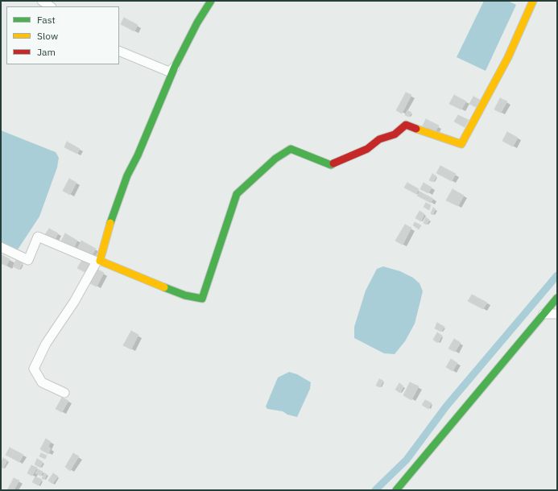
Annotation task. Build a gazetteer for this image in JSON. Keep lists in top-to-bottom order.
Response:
{
  "legend": ["Fast", "Slow", "Jam"]
}
